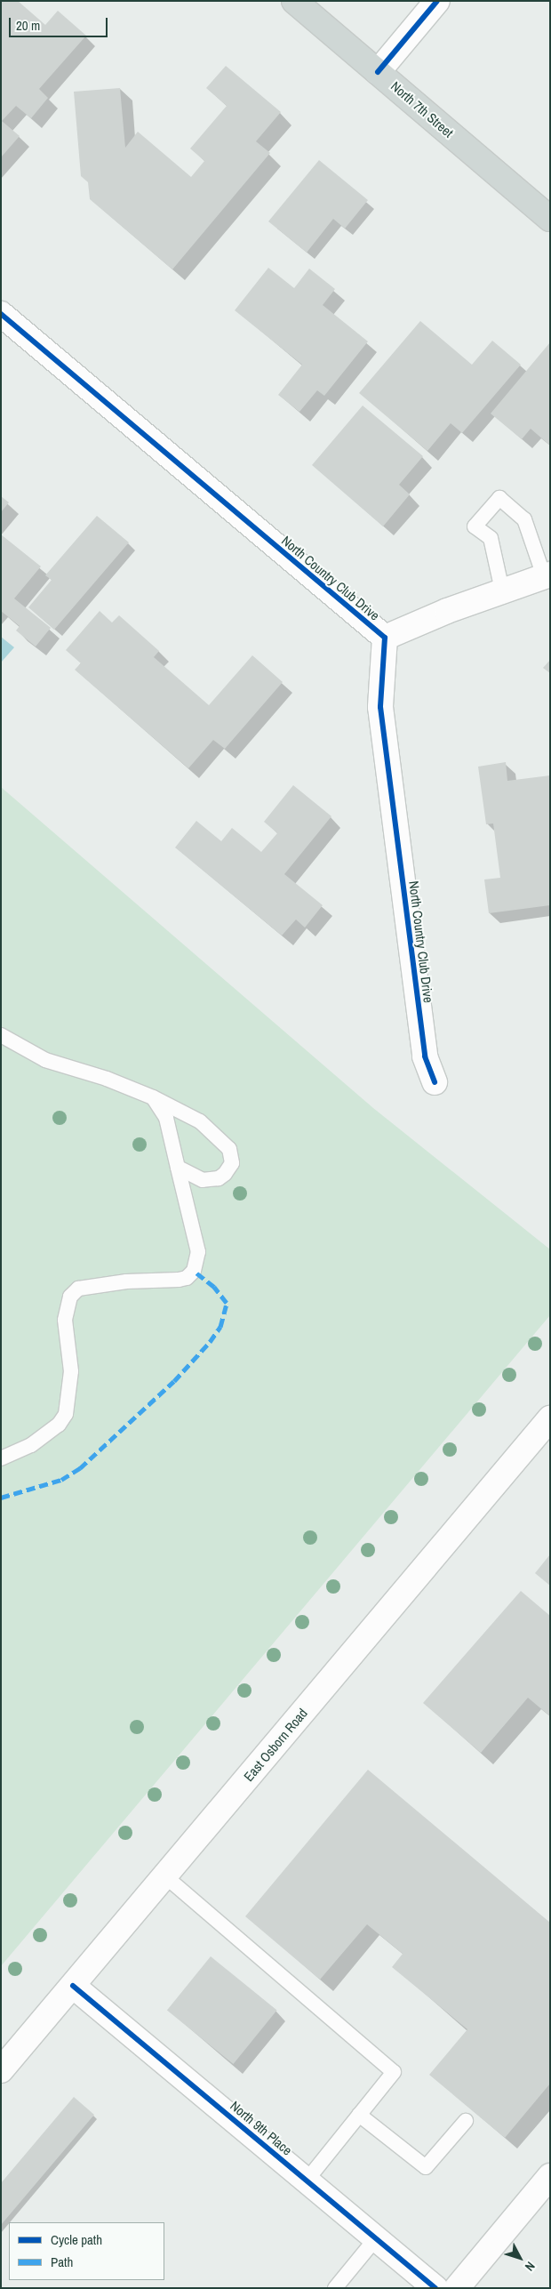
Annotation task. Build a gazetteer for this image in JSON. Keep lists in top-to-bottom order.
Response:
{
  "streets": {
    "main road": ["North 7th Street"],
    "street": ["North Country Club Drive", "East Osborn Road", "North 9th Place"]
  },
  "crossings": [
    ["East Osborn Road", "North 9th Place"]
  ],
  "legend": ["Cycle path", "Path"],
  "scale_bar": "20 m",
  "north": "bottom right"
}
